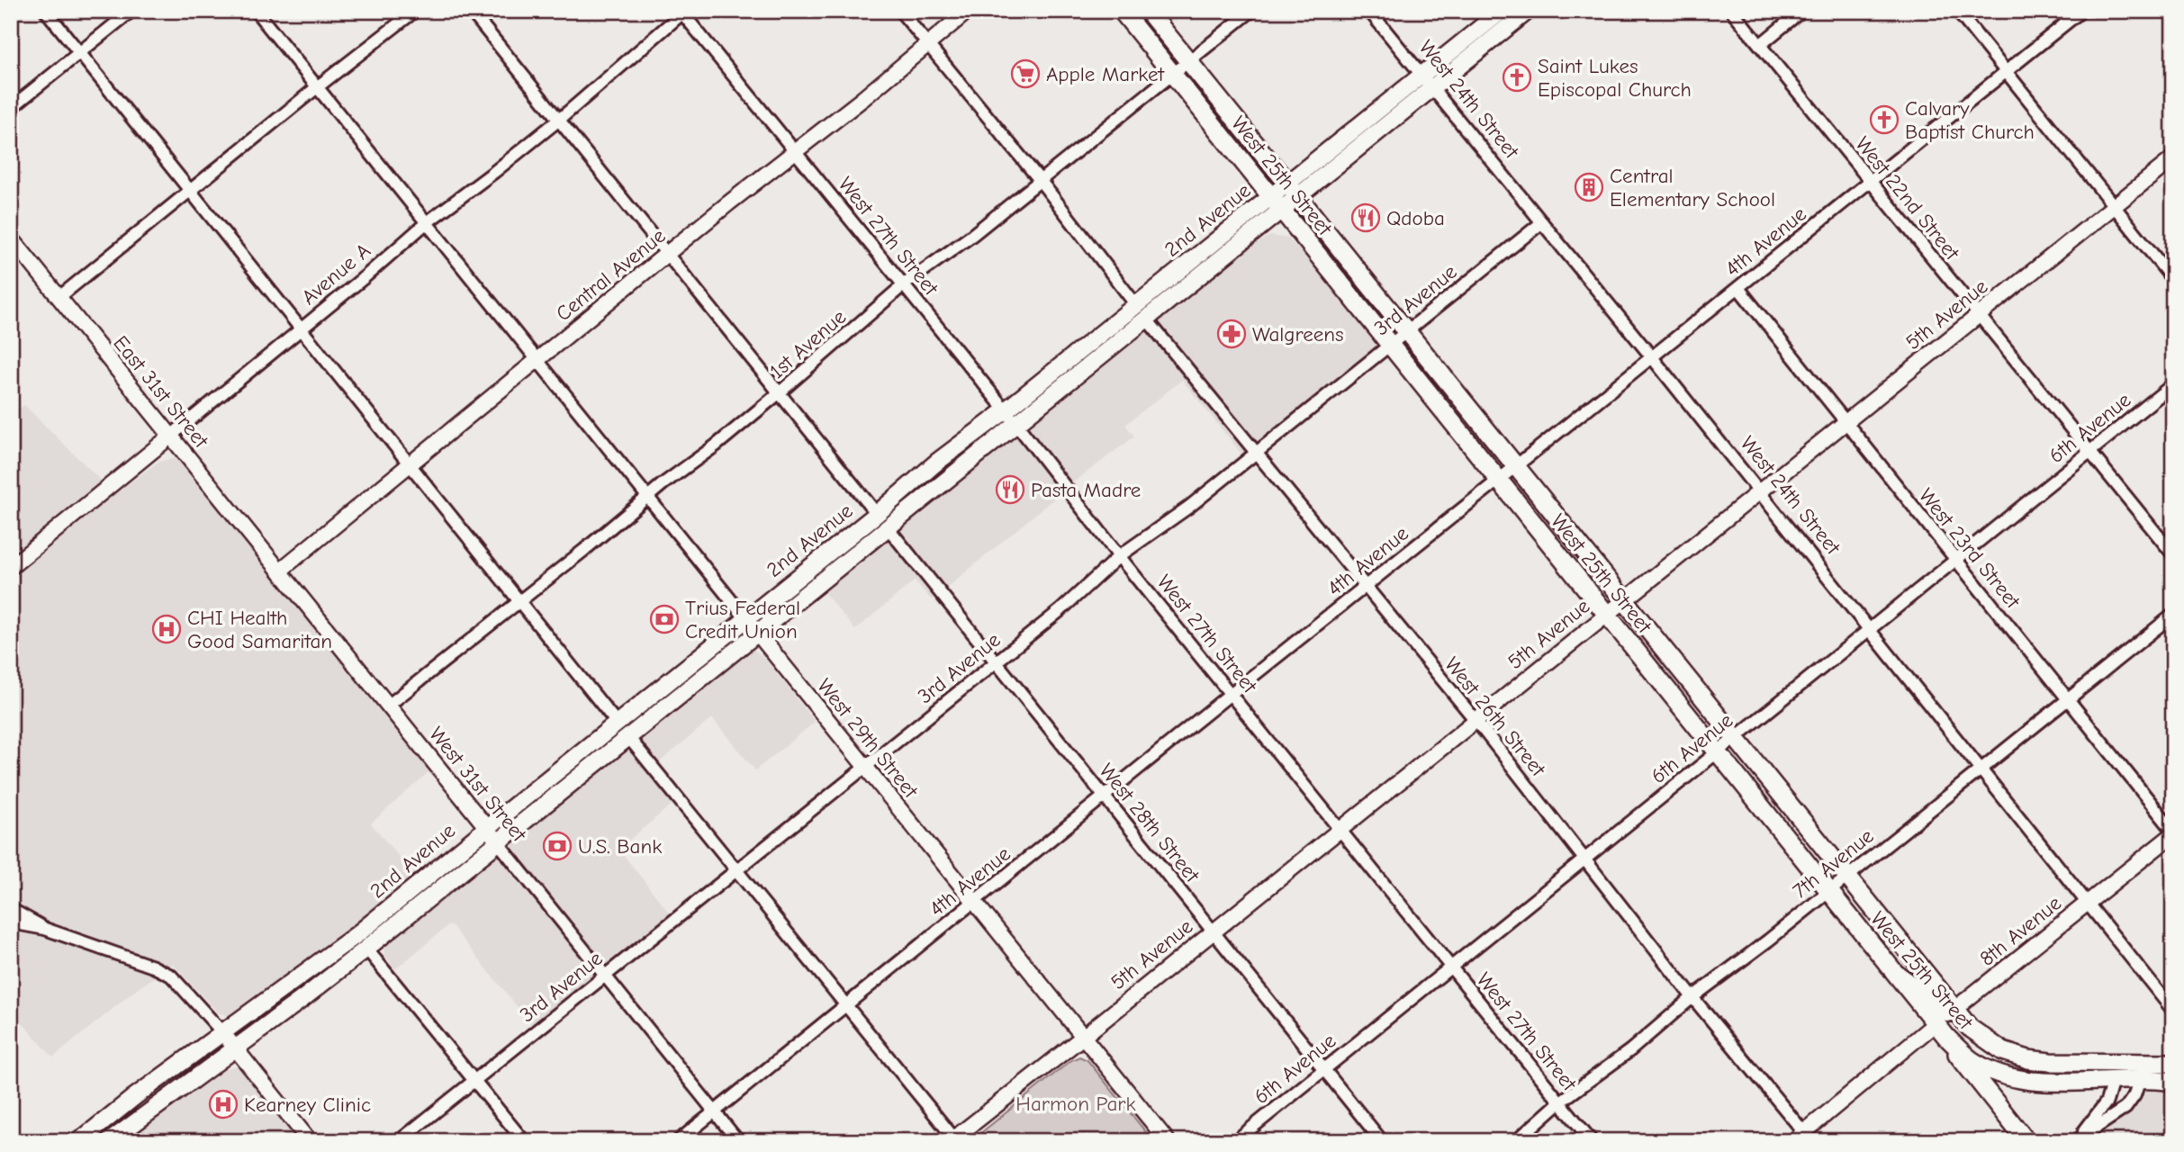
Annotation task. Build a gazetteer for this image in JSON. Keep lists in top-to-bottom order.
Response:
{
  "streets": {
    "main road": ["West 25th Street", "2nd Avenue"],
    "street": [
      "West 24th Street",
      "West 22nd Street",
      "West 27th Street",
      "4th Avenue",
      "Avenue A",
      "Central Avenue",
      "3rd Avenue",
      "5th Avenue",
      "1st Avenue",
      "East 31st Street",
      "6th Avenue",
      "West 23rd Street",
      "West 26th Street",
      "West 29th Street",
      "West 31st Street",
      "West 28th Street",
      "7th Avenue",
      "8th Avenue"
    ]
  },
  "crossings": [
    ["West 24th Street", "2nd Avenue"],
    ["West 24th Street", "4th Avenue"],
    ["West 24th Street", "3rd Avenue"],
    ["West 24th Street", "5th Avenue"],
    ["West 24th Street", "6th Avenue"],
    ["West 24th Street", "7th Avenue"],
    ["West 24th Street", "8th Avenue"],
    ["West 25th Street", "2nd Avenue"],
    ["West 25th Street", "4th Avenue"],
    ["West 25th Street", "3rd Avenue"],
    ["West 25th Street", "5th Avenue"],
    ["West 25th Street", "1st Avenue"],
    ["West 25th Street", "6th Avenue"],
    ["West 25th Street", "7th Avenue"],
    ["West 25th Street", "8th Avenue"],
    ["West 22nd Street", "4th Avenue"],
    ["West 22nd Street", "5th Avenue"],
    ["West 22nd Street", "6th Avenue"],
    ["2nd Avenue", "West 27th Street"],
    ["2nd Avenue", "West 26th Street"],
    ["2nd Avenue", "West 29th Street"],
    ["2nd Avenue", "West 31st Street"],
    ["2nd Avenue", "West 28th Street"],
    ["West 27th Street", "4th Avenue"],
    ["West 27th Street", "Avenue A"],
    ["West 27th Street", "Central Avenue"],
    ["West 27th Street", "3rd Avenue"],
    ["West 27th Street", "5th Avenue"],
    ["West 27th Street", "1st Avenue"],
    ["West 27th Street", "6th Avenue"],
    ["West 27th Street", "7th Avenue"],
    ["4th Avenue", "West 23rd Street"],
    ["4th Avenue", "West 26th Street"],
    ["4th Avenue", "West 29th Street"],
    ["4th Avenue", "West 31st Street"],
    ["4th Avenue", "West 28th Street"],
    ["Avenue A", "East 31st Street"],
    ["Avenue A", "West 29th Street"],
    ["Central Avenue", "East 31st Street"],
    ["Central Avenue", "West 29th Street"],
    ["Central Avenue", "West 31st Street"],
    ["3rd Avenue", "West 26th Street"],
    ["3rd Avenue", "West 29th Street"],
    ["3rd Avenue", "West 31st Street"],
    ["3rd Avenue", "West 28th Street"],
    ["5th Avenue", "West 23rd Street"],
    ["5th Avenue", "West 26th Street"],
    ["5th Avenue", "West 29th Street"],
    ["5th Avenue", "West 28th Street"],
    ["1st Avenue", "West 29th Street"],
    ["1st Avenue", "West 31st Street"],
    ["East 31st Street", "West 31st Street"],
    ["6th Avenue", "West 23rd Street"],
    ["6th Avenue", "West 26th Street"],
    ["6th Avenue", "West 28th Street"],
    ["West 23rd Street", "7th Avenue"],
    ["West 23rd Street", "8th Avenue"],
    ["West 26th Street", "7th Avenue"]
  ],
  "parks": ["Harmon Park"],
  "places": {
    "supermarket": ["Apple Market"],
    "church": ["Saint Lukes Episcopal Church", "Calvary Baptist Church"],
    "building": ["Central Elementary School"],
    "restaurant": ["Qdoba", "Pasta Madre"],
    "pharmacy": ["Walgreens"],
    "bank": ["Trius Federal Credit Union", "U.S. Bank"],
    "hospital": ["CHI Health Good Samaritan", "Kearney Clinic"]
  }
}
